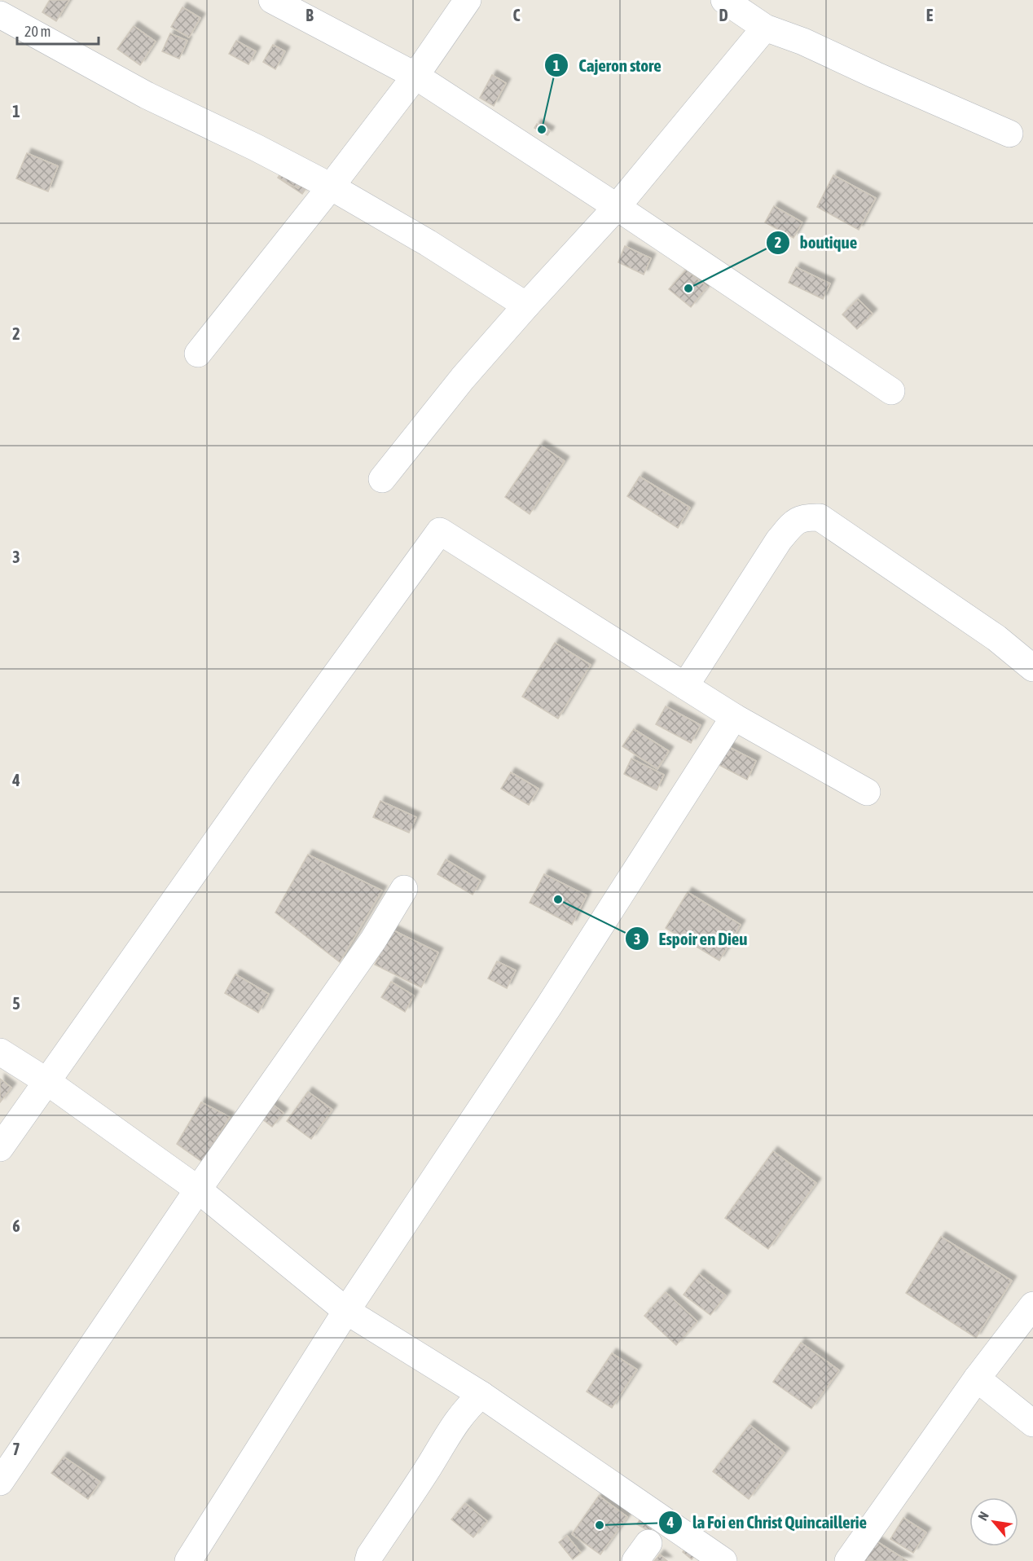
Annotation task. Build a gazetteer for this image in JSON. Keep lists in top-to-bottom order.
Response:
{
  "places": [
    "Cajeron store",
    "boutique",
    "Espoir en Dieu",
    "la Foi en Christ Quincaillerie"
  ],
  "scale_bar": "20 m",
  "north": "top left",
  "grid": {
    "columns": [
      "B",
      "C",
      "D",
      "E"
    ],
    "rows": [
      "1",
      "2",
      "3",
      "4",
      "5",
      "6",
      "7"
    ]
  }
}
